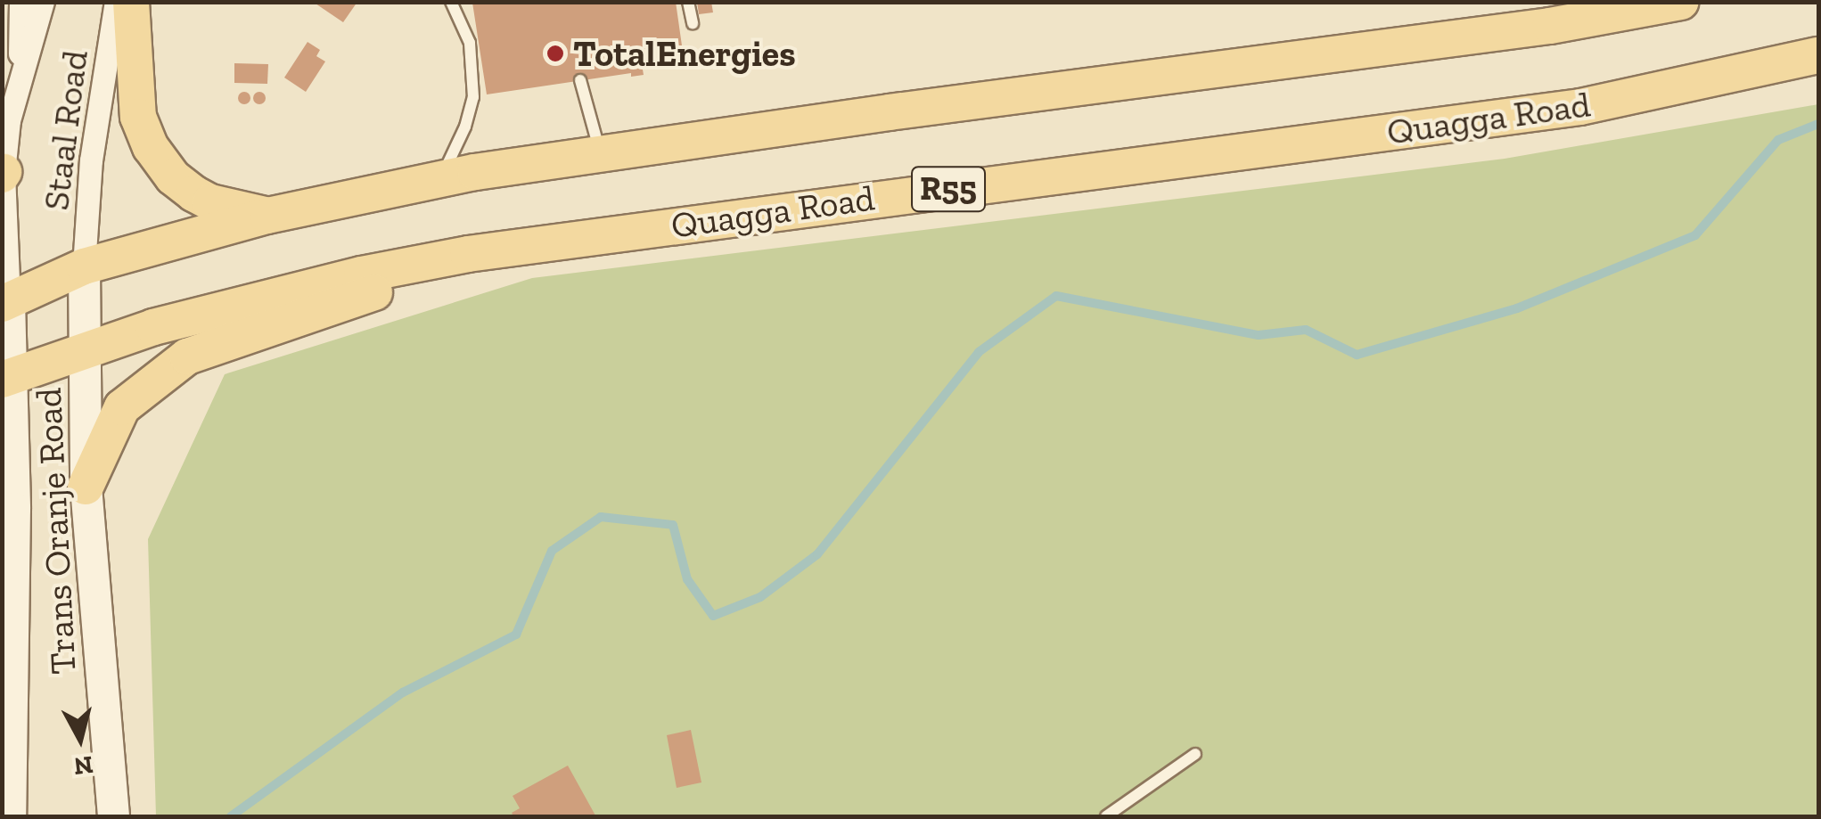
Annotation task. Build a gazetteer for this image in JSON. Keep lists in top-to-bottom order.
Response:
{
  "streets": {
    "main road": ["Quagga Road", "R55", "Trans Oranje Road"],
    "street": ["Staal Road"]
  },
  "crossings": [
    ["Quagga Road", "Trans Oranje Road"],
    ["Staal Road", "R55"],
    ["Staal Road", "Trans Oranje Road"],
    ["R55", "Trans Oranje Road"]
  ],
  "places": ["TotalEnergies"],
  "north": "bottom"
}
